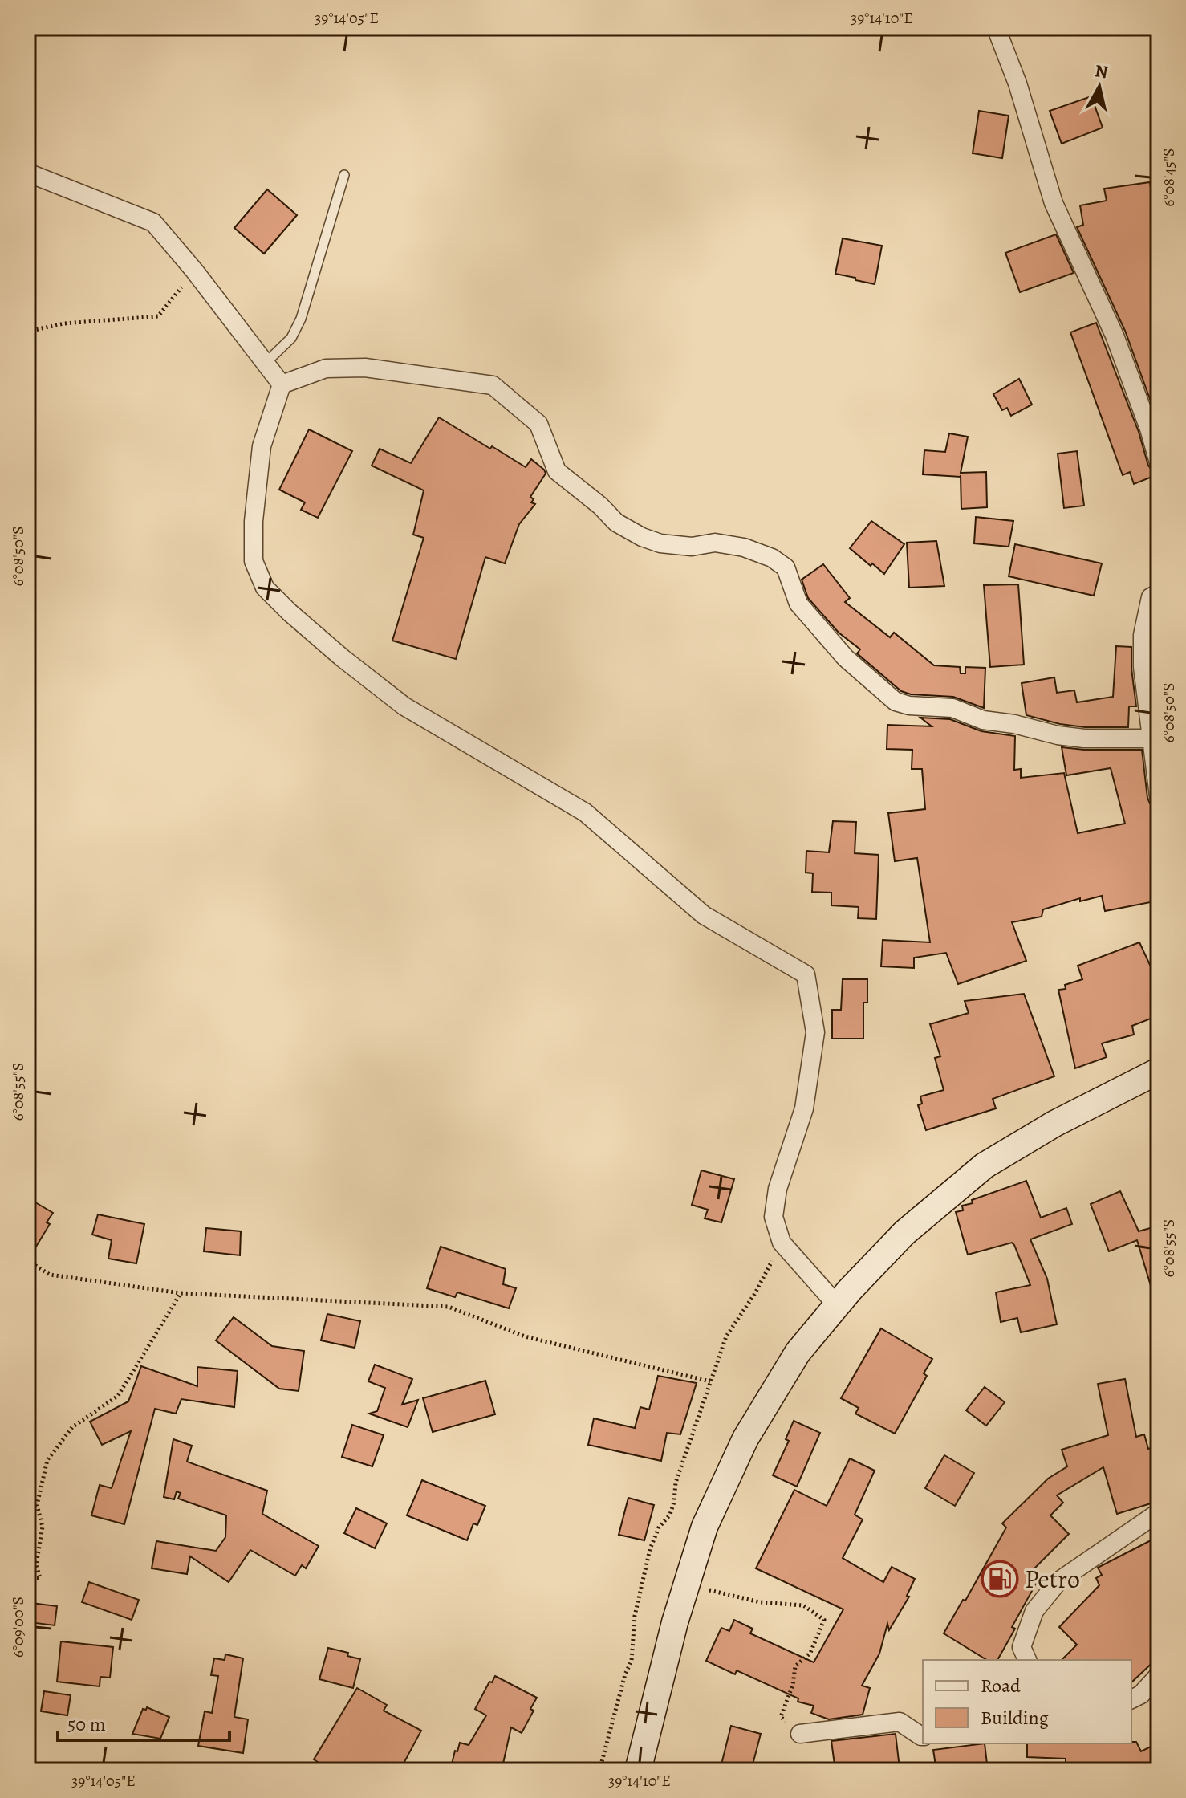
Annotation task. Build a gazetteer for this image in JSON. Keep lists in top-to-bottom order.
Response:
{
  "places": {
    "fuel station": ["Petro"]
  },
  "legend": ["Road", "Building"],
  "scale_bar": "50 m",
  "north": "top",
  "coordinates": [
    "39°14'05\"E",
    "39°14'10\"E",
    "6°08'45\"S",
    "6°08'50\"S",
    "6°08'55\"S",
    "6°09'00\"S"
  ]
}
